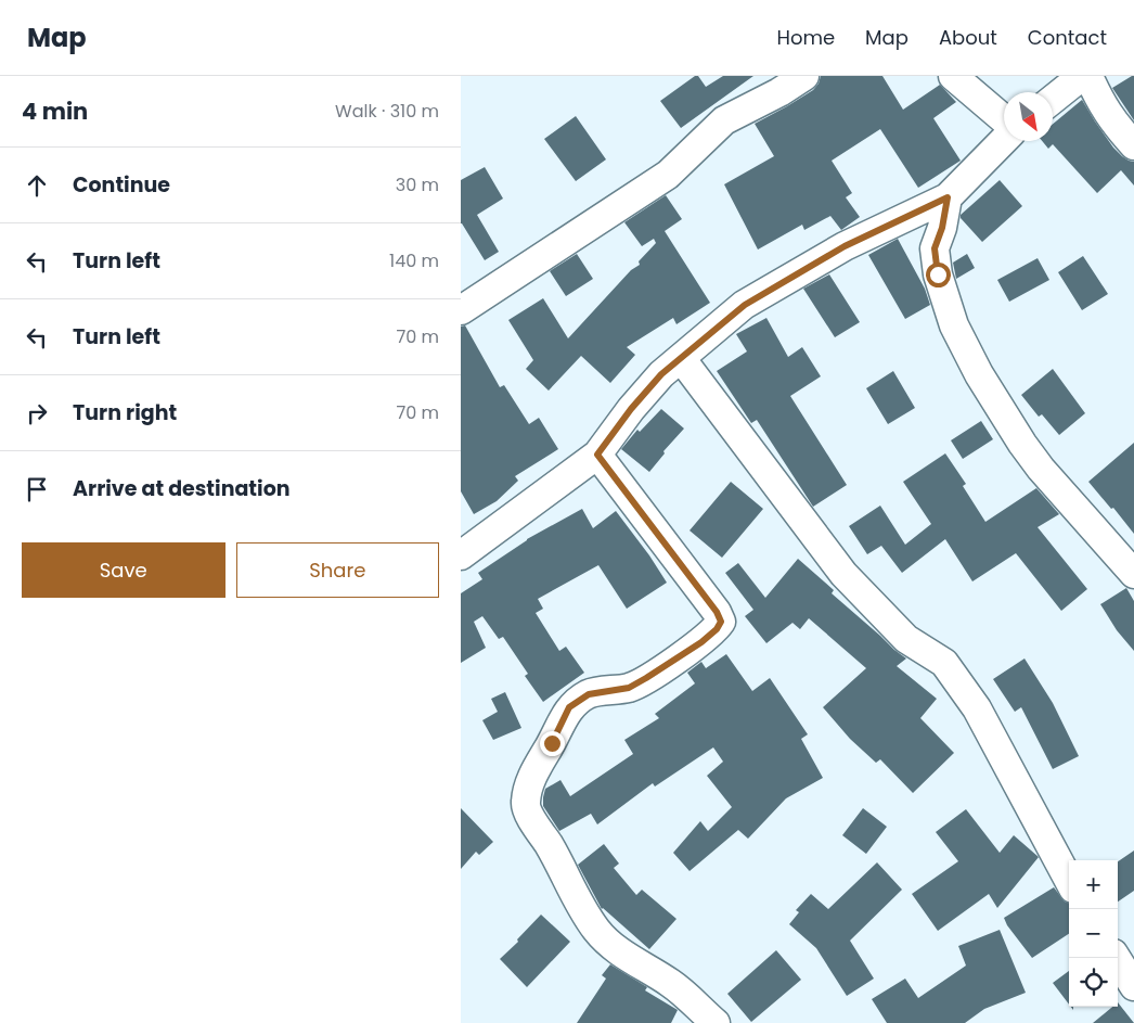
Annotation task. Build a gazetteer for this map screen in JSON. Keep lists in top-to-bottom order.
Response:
{
  "north": "bottom right",
  "page": {
    "header": "Map",
    "nav": [
      "Home",
      "Map",
      "About",
      "Contact"
    ],
    "heading": ["4 min", "Walk · 310 m"],
    "list": [
      ["Continue", "30 m"],
      ["Turn left", "140 m"],
      ["Turn left", "70 m"],
      ["Turn right", "70 m"],
      "Arrive at destination"
    ],
    "buttons": ["Save", "Share"],
    "map_buttons": ["+", "−"]
  }
}
